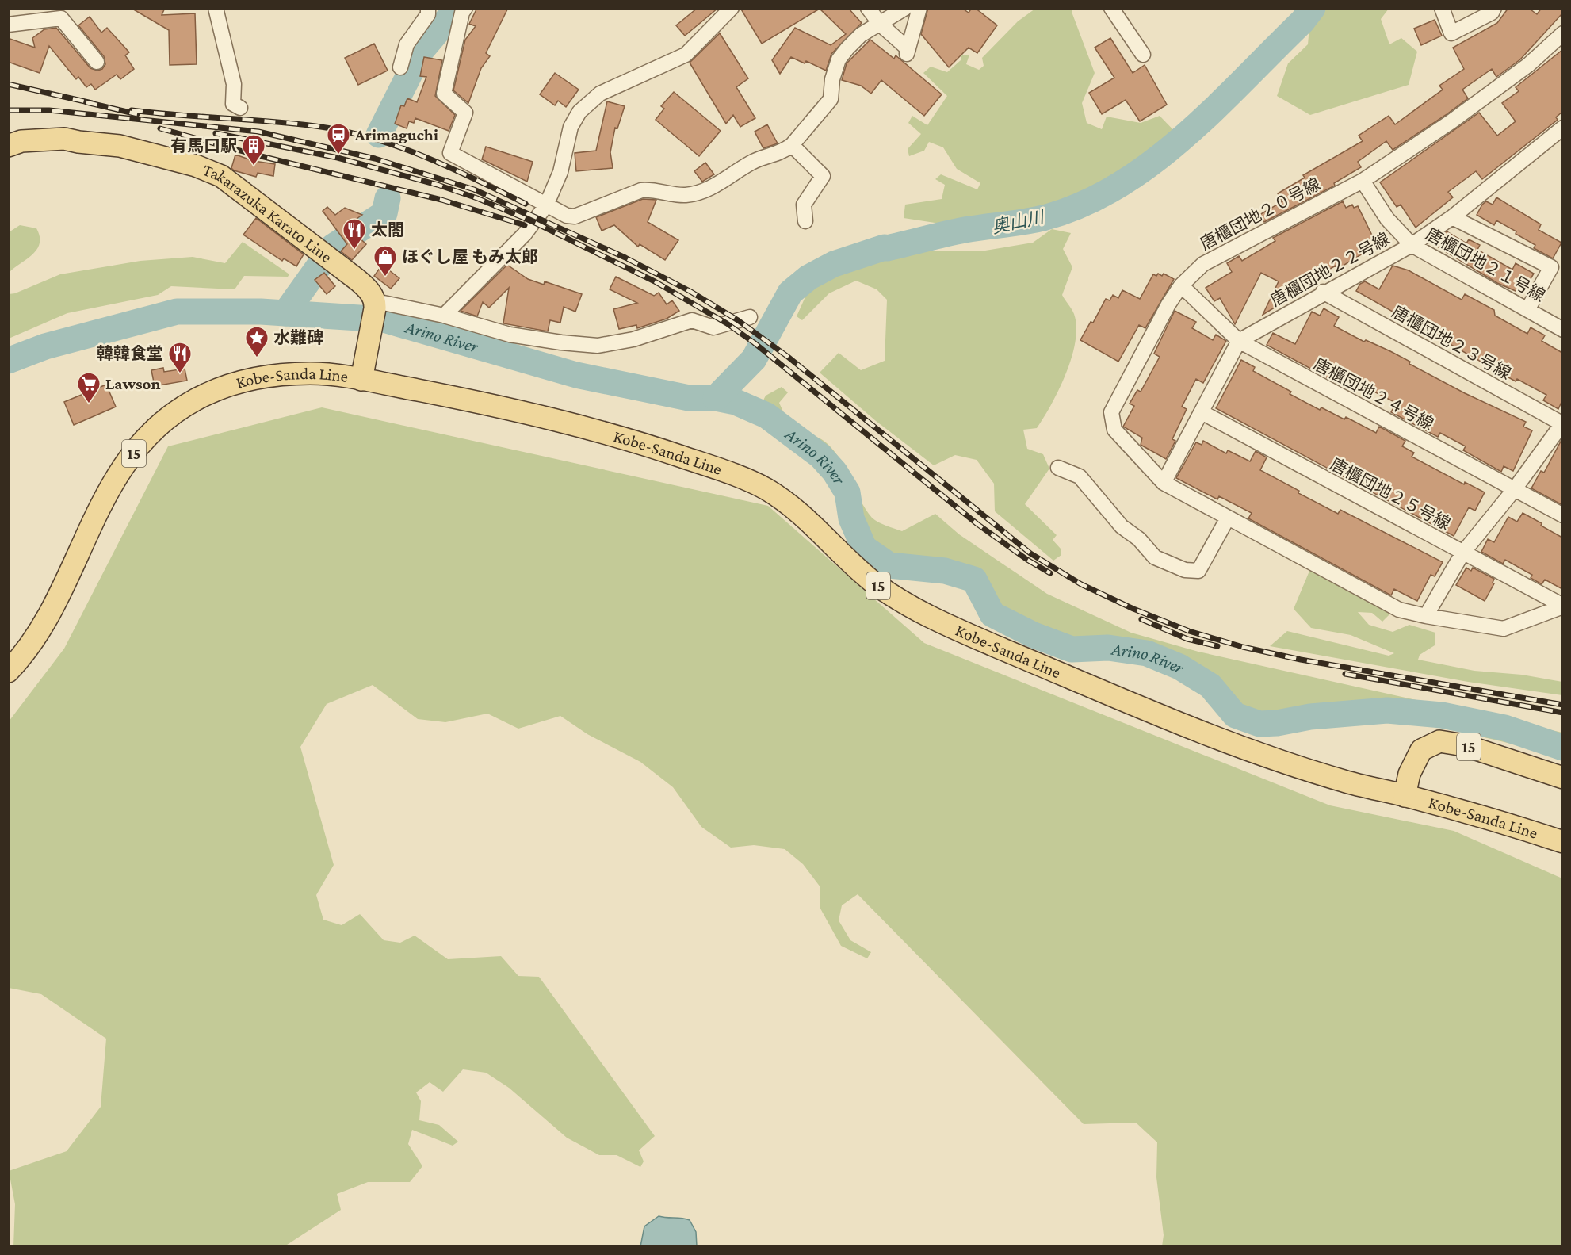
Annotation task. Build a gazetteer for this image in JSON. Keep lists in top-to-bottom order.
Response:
{
  "streets": {
    "main road": ["Takarazuka Karato Line", "Kobe-Sanda Line", "15"],
    "street": [
      "唐櫃団地２０号線",
      "唐櫃団地２１号線",
      "唐櫃団地２２号線",
      "唐櫃団地２３号線",
      "唐櫃団地２４号線",
      "唐櫃団地２５号線"
    ]
  },
  "crossings": [
    ["唐櫃団地２０号線", "唐櫃団地２１号線"],
    ["唐櫃団地２０号線", "唐櫃団地２４号線"],
    ["唐櫃団地２０号線", "唐櫃団地２５号線"],
    ["唐櫃団地２１号線", "唐櫃団地２２号線"],
    ["唐櫃団地２２号線", "唐櫃団地２３号線"],
    ["唐櫃団地２２号線", "唐櫃団地２４号線"],
    ["Kobe-Sanda Line", "15"]
  ],
  "water": ["奥山川", "Arino River"],
  "places": {
    "station": ["Arimaguchi"],
    "building": ["有馬口駅"],
    "restaurant": ["太閤", "韓韓食堂"],
    "shop": ["ほぐし屋 もみ太郎"],
    "place": ["水難碑"],
    "supermarket": ["Lawson"]
  }
}
